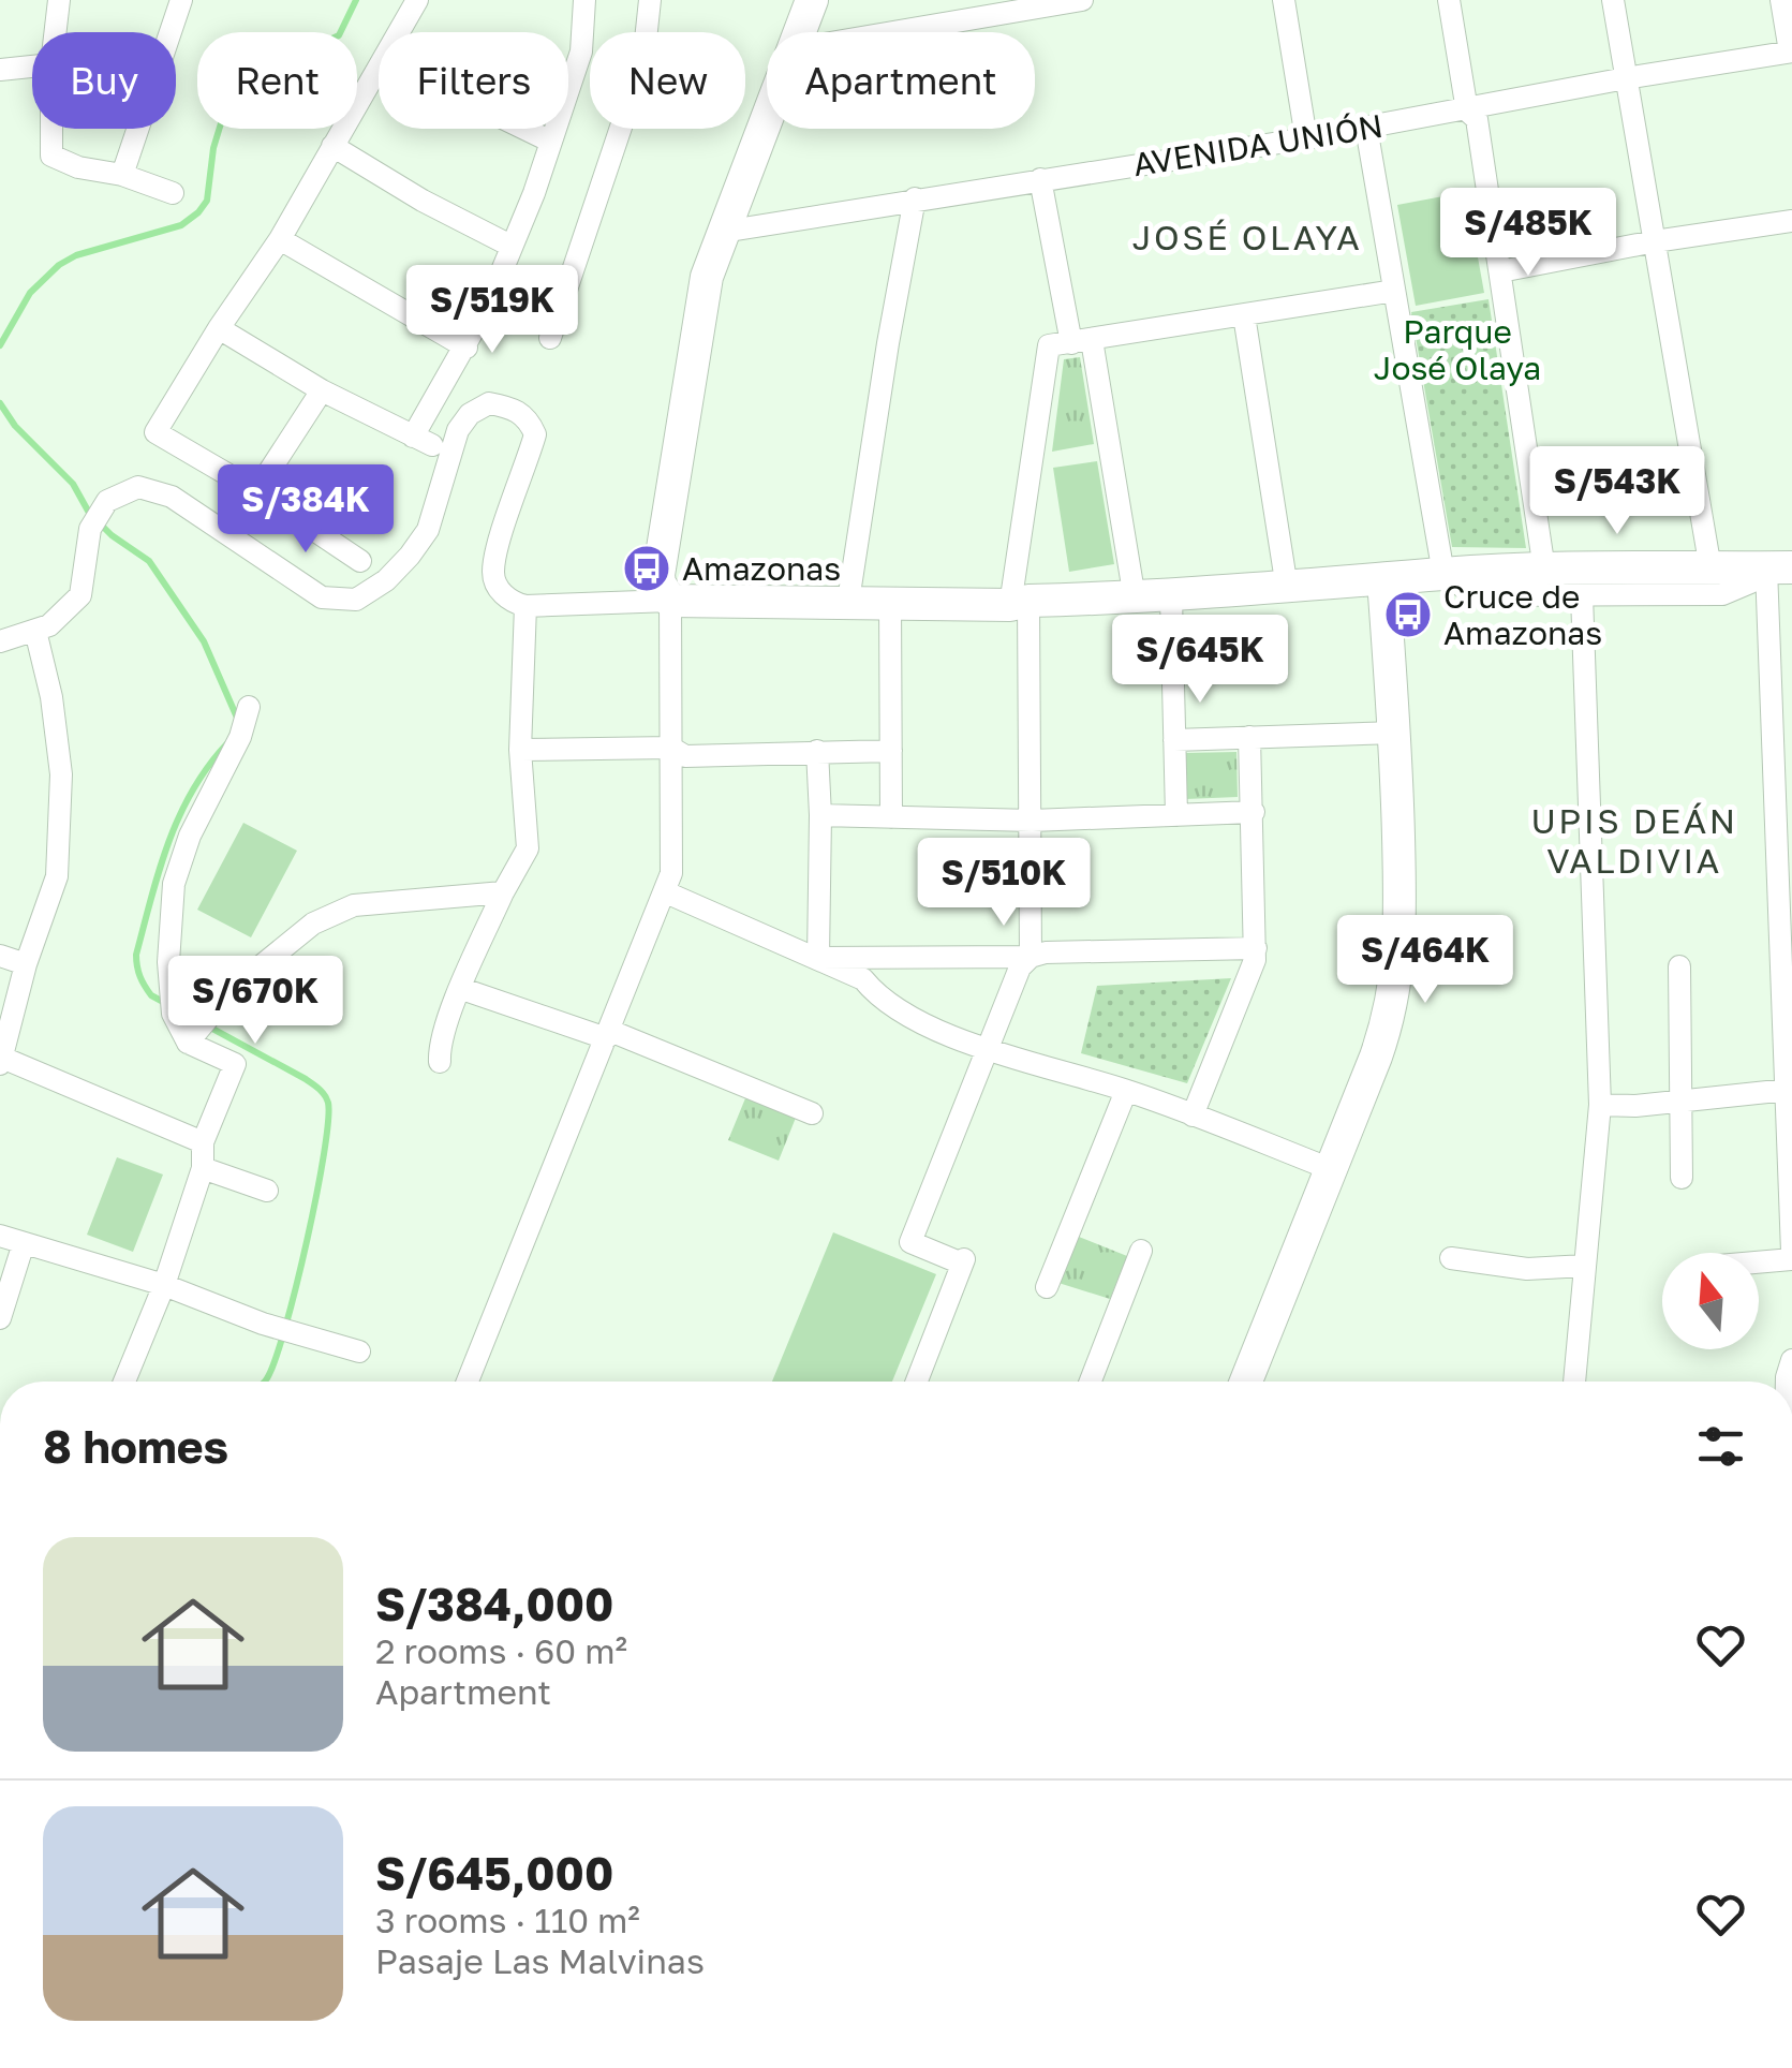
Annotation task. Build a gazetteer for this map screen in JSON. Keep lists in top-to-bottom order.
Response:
{
  "streets": {
    "street": ["AVENIDA UNIÓN"]
  },
  "districts": ["JOSÉ OLAYA", "UPIS DEÁN VALDIVIA"],
  "parks": ["Parque José Olaya"],
  "places": {
    "bus stop": ["Amazonas", "Cruce de Amazonas"]
  },
  "north": "top",
  "page": {
    "chip": [
      "Buy",
      "Rent",
      "Filters",
      "New",
      "Apartment"
    ],
    "price": [
      "S/485K",
      "S/519K",
      "S/543K",
      "S/384K",
      "S/645K",
      "S/510K",
      "S/464K",
      "S/670K"
    ],
    "heading": "8 homes",
    "list": [
      {
        "name": "S/384,000",
        "note": "2 rooms · 60 m² · Apartment"
      },
      {
        "name": "S/645,000",
        "note": "3 rooms · 110 m² · Pasaje Las Malvinas"
      }
    ]
  }
}
